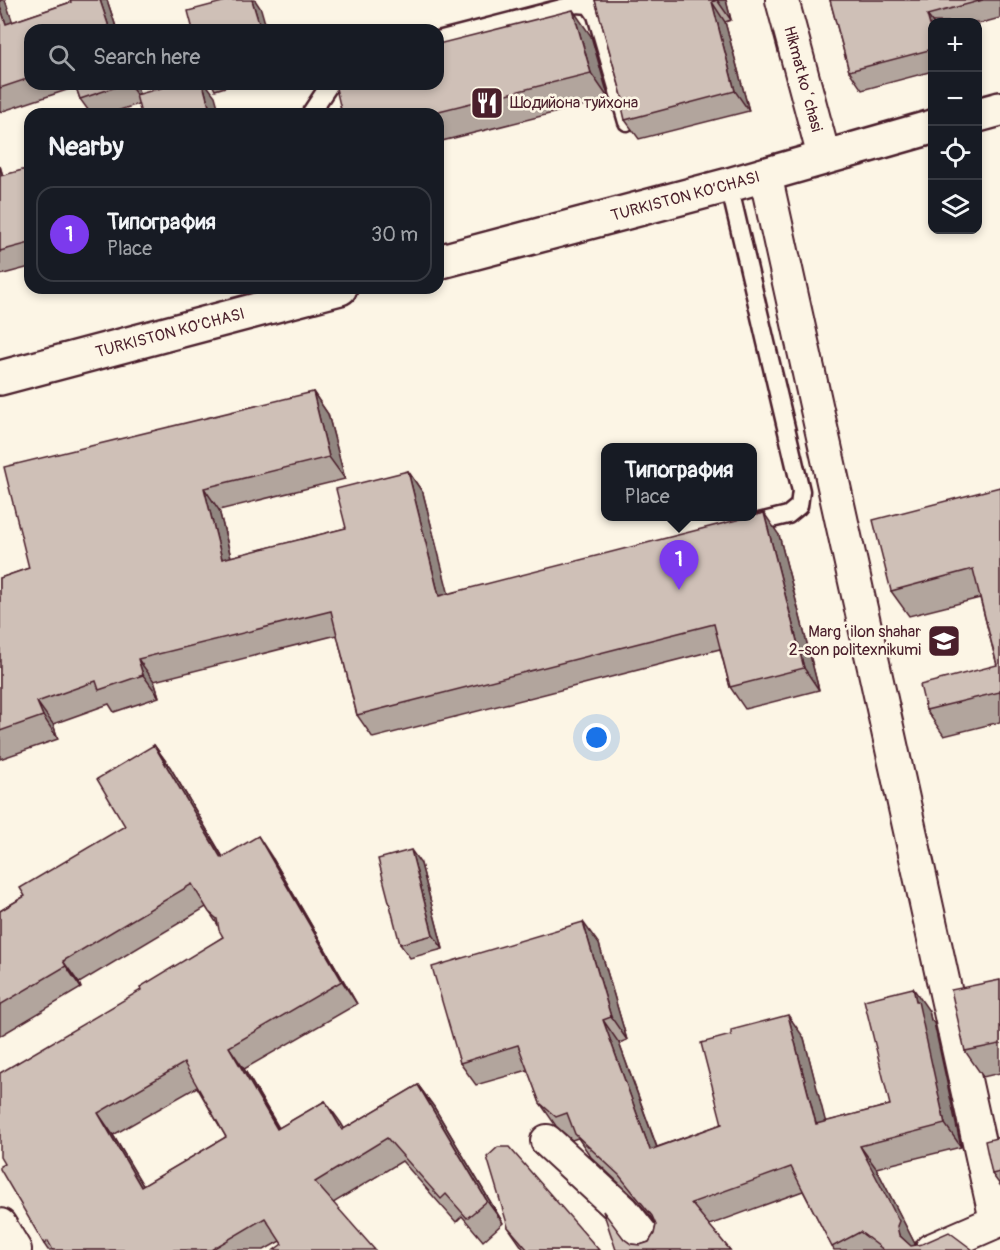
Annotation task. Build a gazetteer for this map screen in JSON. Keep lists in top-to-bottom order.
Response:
{
  "streets": {
    "main road": ["TURKISTON KO’CHASI"],
    "street": ["Hikmat koʻchasi"]
  },
  "crossings": [
    ["Hikmat koʻchasi", "TURKISTON KO’CHASI"]
  ],
  "places": {
    "restaurant": ["Шодийона туйхона"],
    "school or university": ["Margʻilon shahar 2-son politexnikumi"]
  },
  "page": {
    "map_buttons": ["+", "−"],
    "search": "Search here",
    "heading": "Nearby",
    "list": [
      {
        "mark": "1",
        "name": "Типография",
        "note": "Place",
        "value": "30 m"
      }
    ],
    "popup": ["Типография", "Place"],
    "pins": "1"
  }
}
